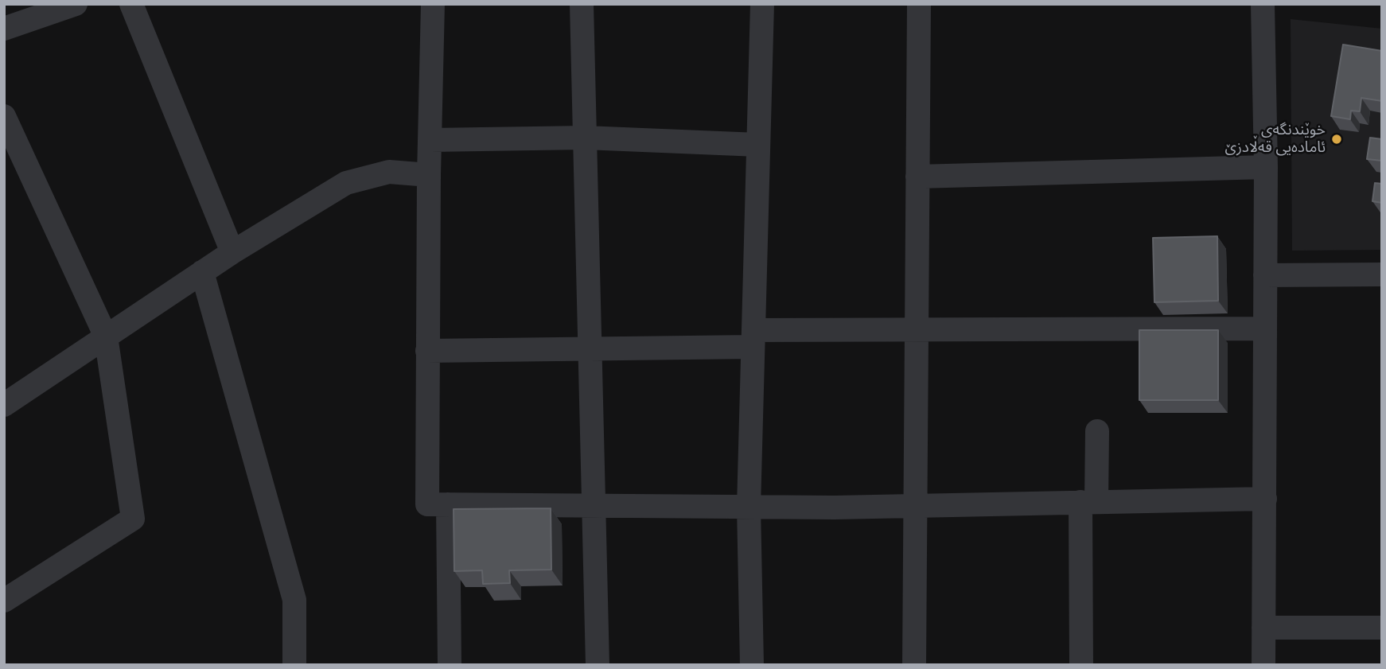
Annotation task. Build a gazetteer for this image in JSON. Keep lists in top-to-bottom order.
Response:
{
  "places": ["خوێندنگەی ئامادەیی قەڵادزێ"]
}
